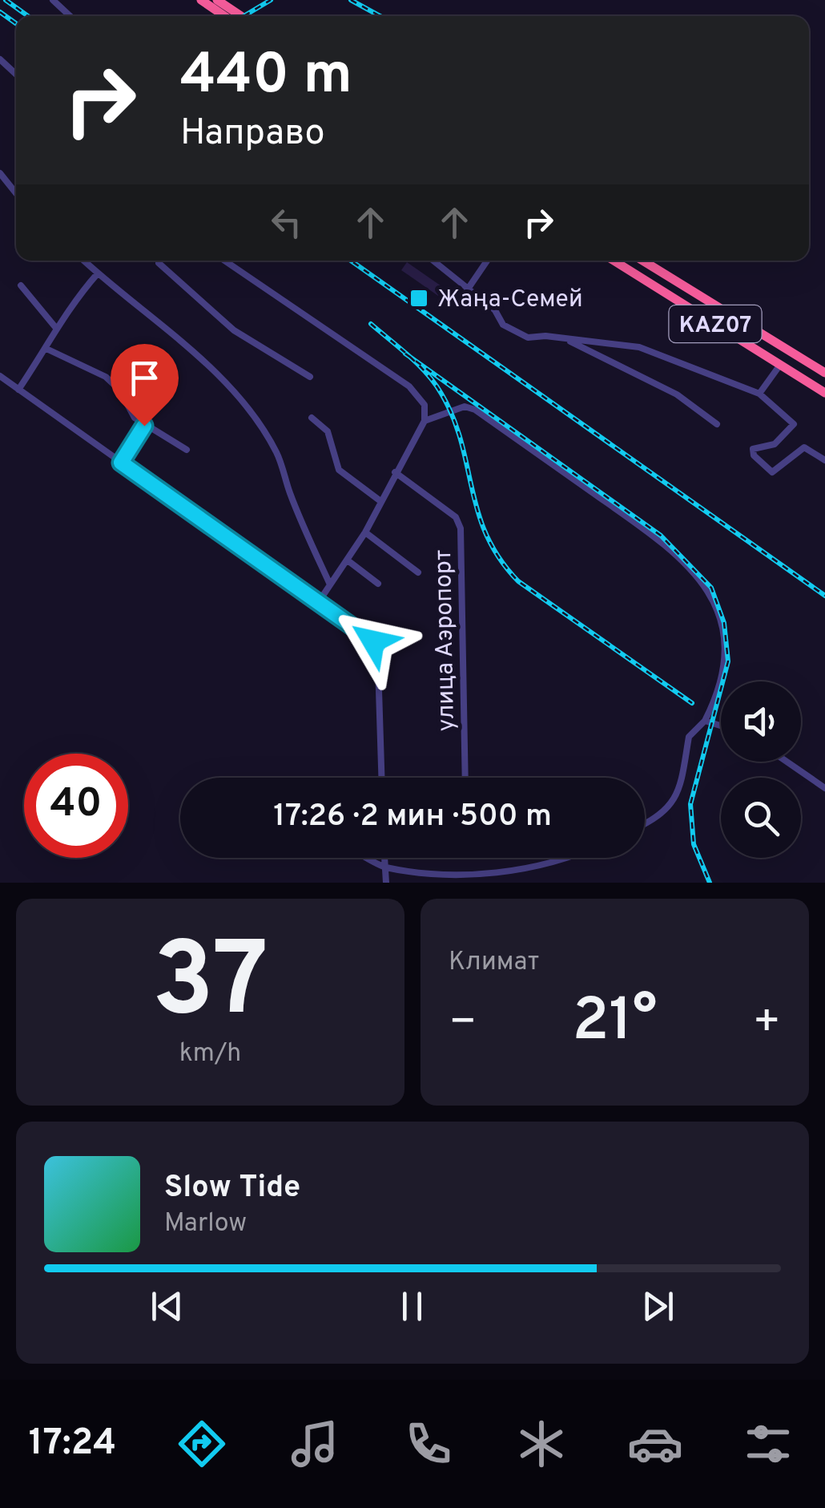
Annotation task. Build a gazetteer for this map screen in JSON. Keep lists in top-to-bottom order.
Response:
{
  "streets": {
    "highway": ["KAZ07"],
    "street": ["улица Аэропорт"]
  },
  "places": {
    "transit": ["Жаңа-Семей"]
  },
  "page": {
    "turn": ["440 m", "Направо"],
    "limit": "40",
    "trip": "17:26 · 2 мин · 500 m",
    "tile": [
      ["37", "km/h"],
      "Климат"
    ],
    "heat": ["−", "21°", "+"],
    "song": ["Slow Tide", "Marlow"],
    "tabs": "17:24"
  }
}
